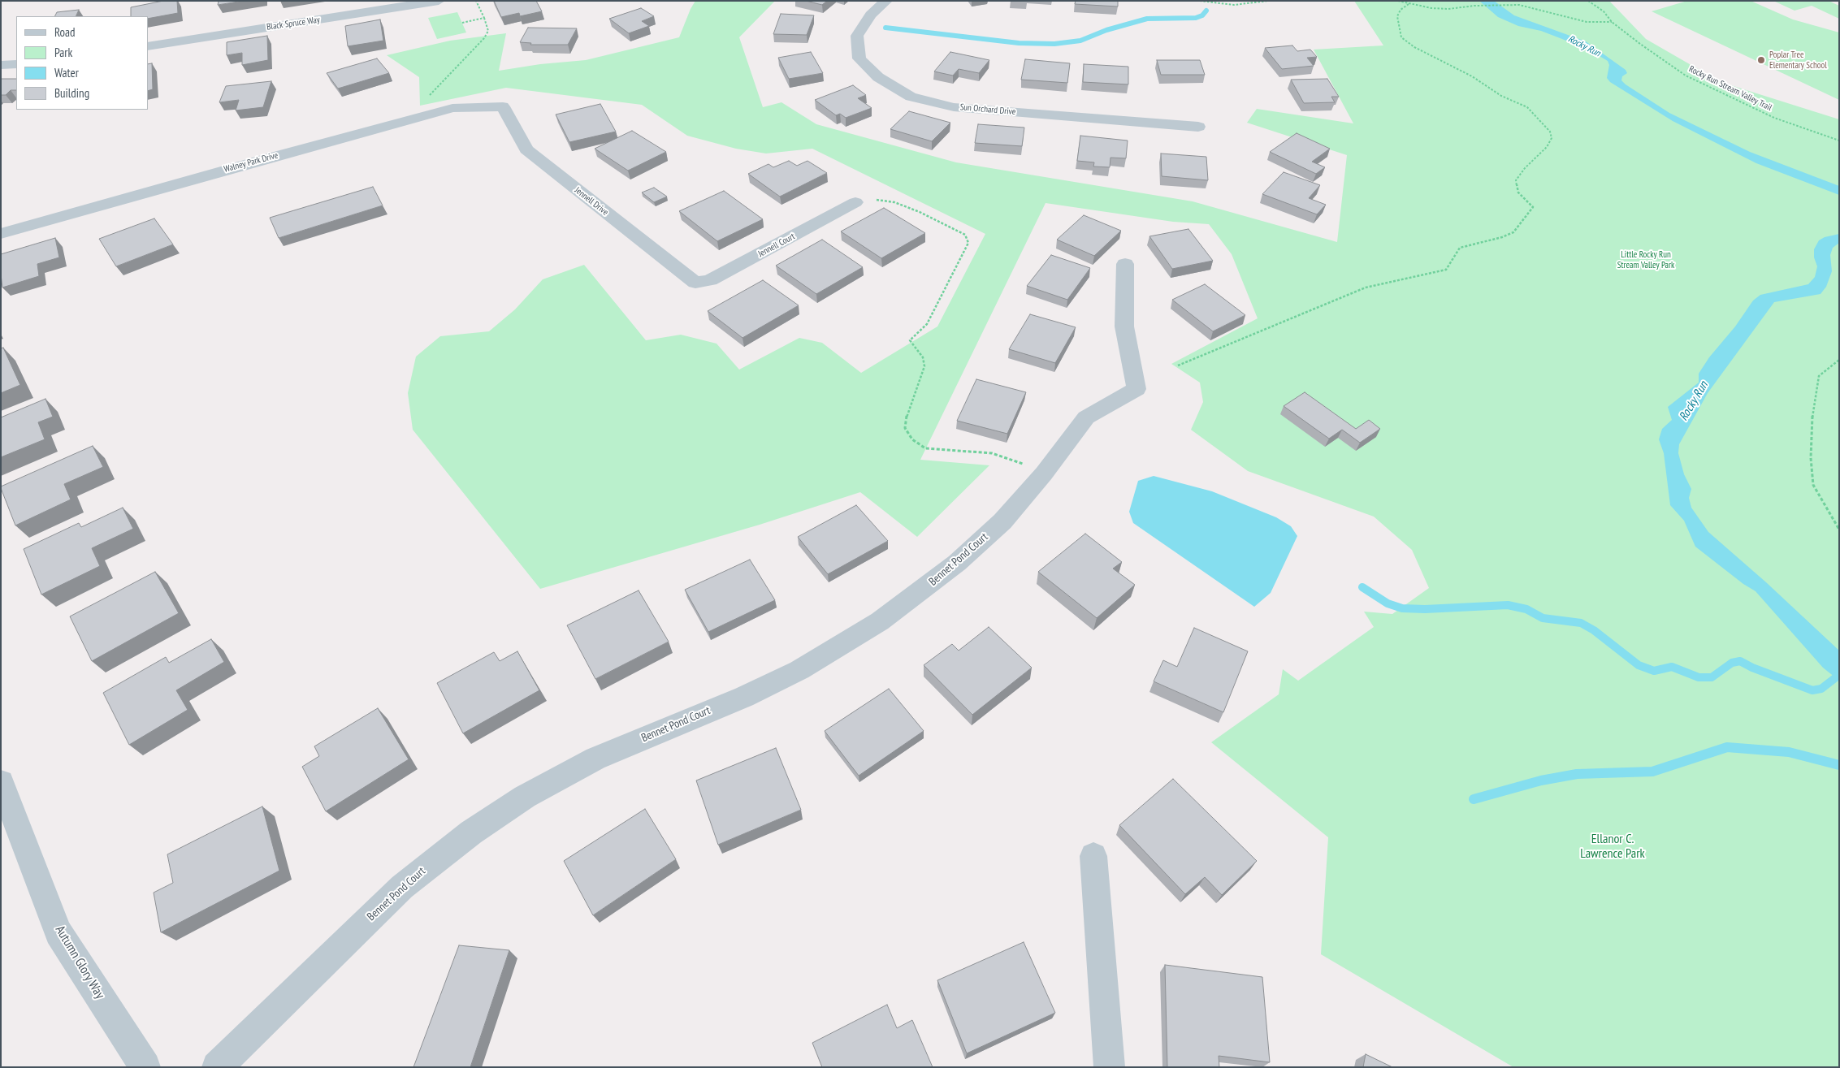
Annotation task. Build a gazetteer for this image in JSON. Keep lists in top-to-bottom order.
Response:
{
  "streets": {
    "street": [
      "Black Spruce Way",
      "Sun Orchard Drive",
      "Walney Park Drive",
      "Jennell Drive",
      "Jennell Court",
      "Bennet Pond Court",
      "Autumn Glory Way"
    ],
    "path": ["Rocky Run Stream Valley Trail"]
  },
  "crossings": [
    ["Walney Park Drive", "Jennell Drive"],
    ["Jennell Drive", "Jennell Court"]
  ],
  "water": ["Rocky Run"],
  "parks": ["Little Rocky Run Stream Valley Park", "Ellanor C. Lawrence Park"],
  "places": ["Poplar Tree Elementary School"],
  "legend": [
    "Road",
    "Park",
    "Water",
    "Building"
  ]
}
